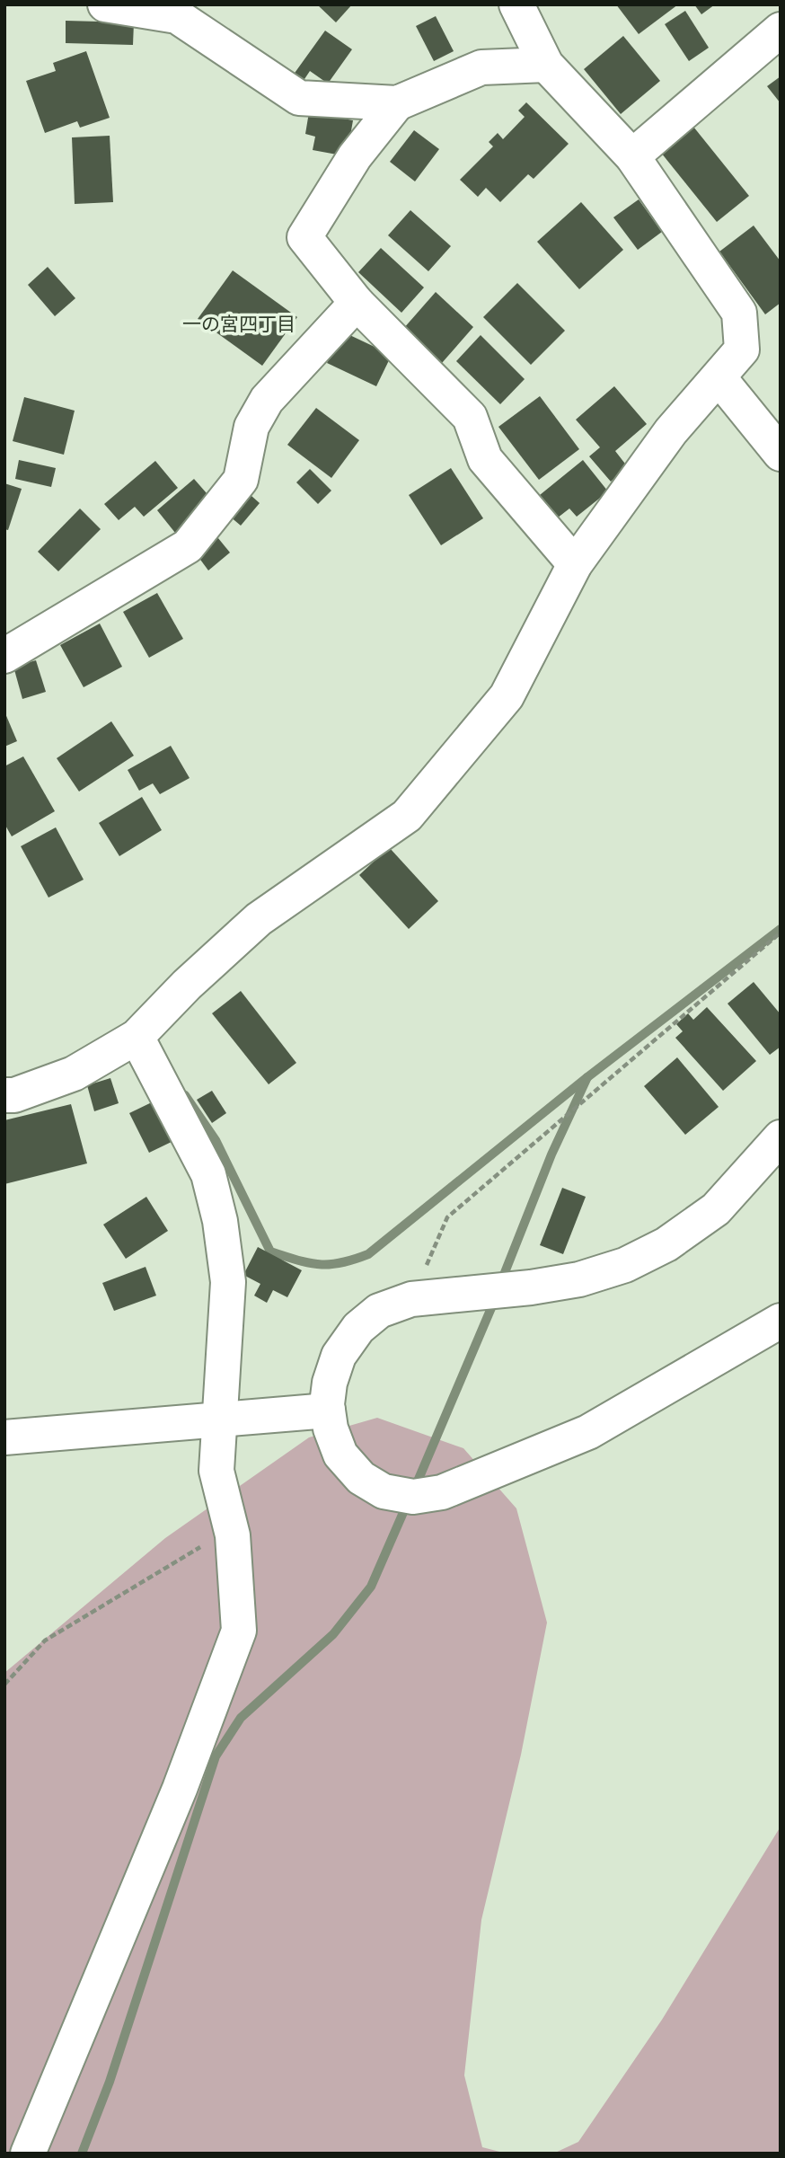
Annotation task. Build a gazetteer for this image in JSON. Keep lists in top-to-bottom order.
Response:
{
  "districts": ["一の宮四丁目"]
}
